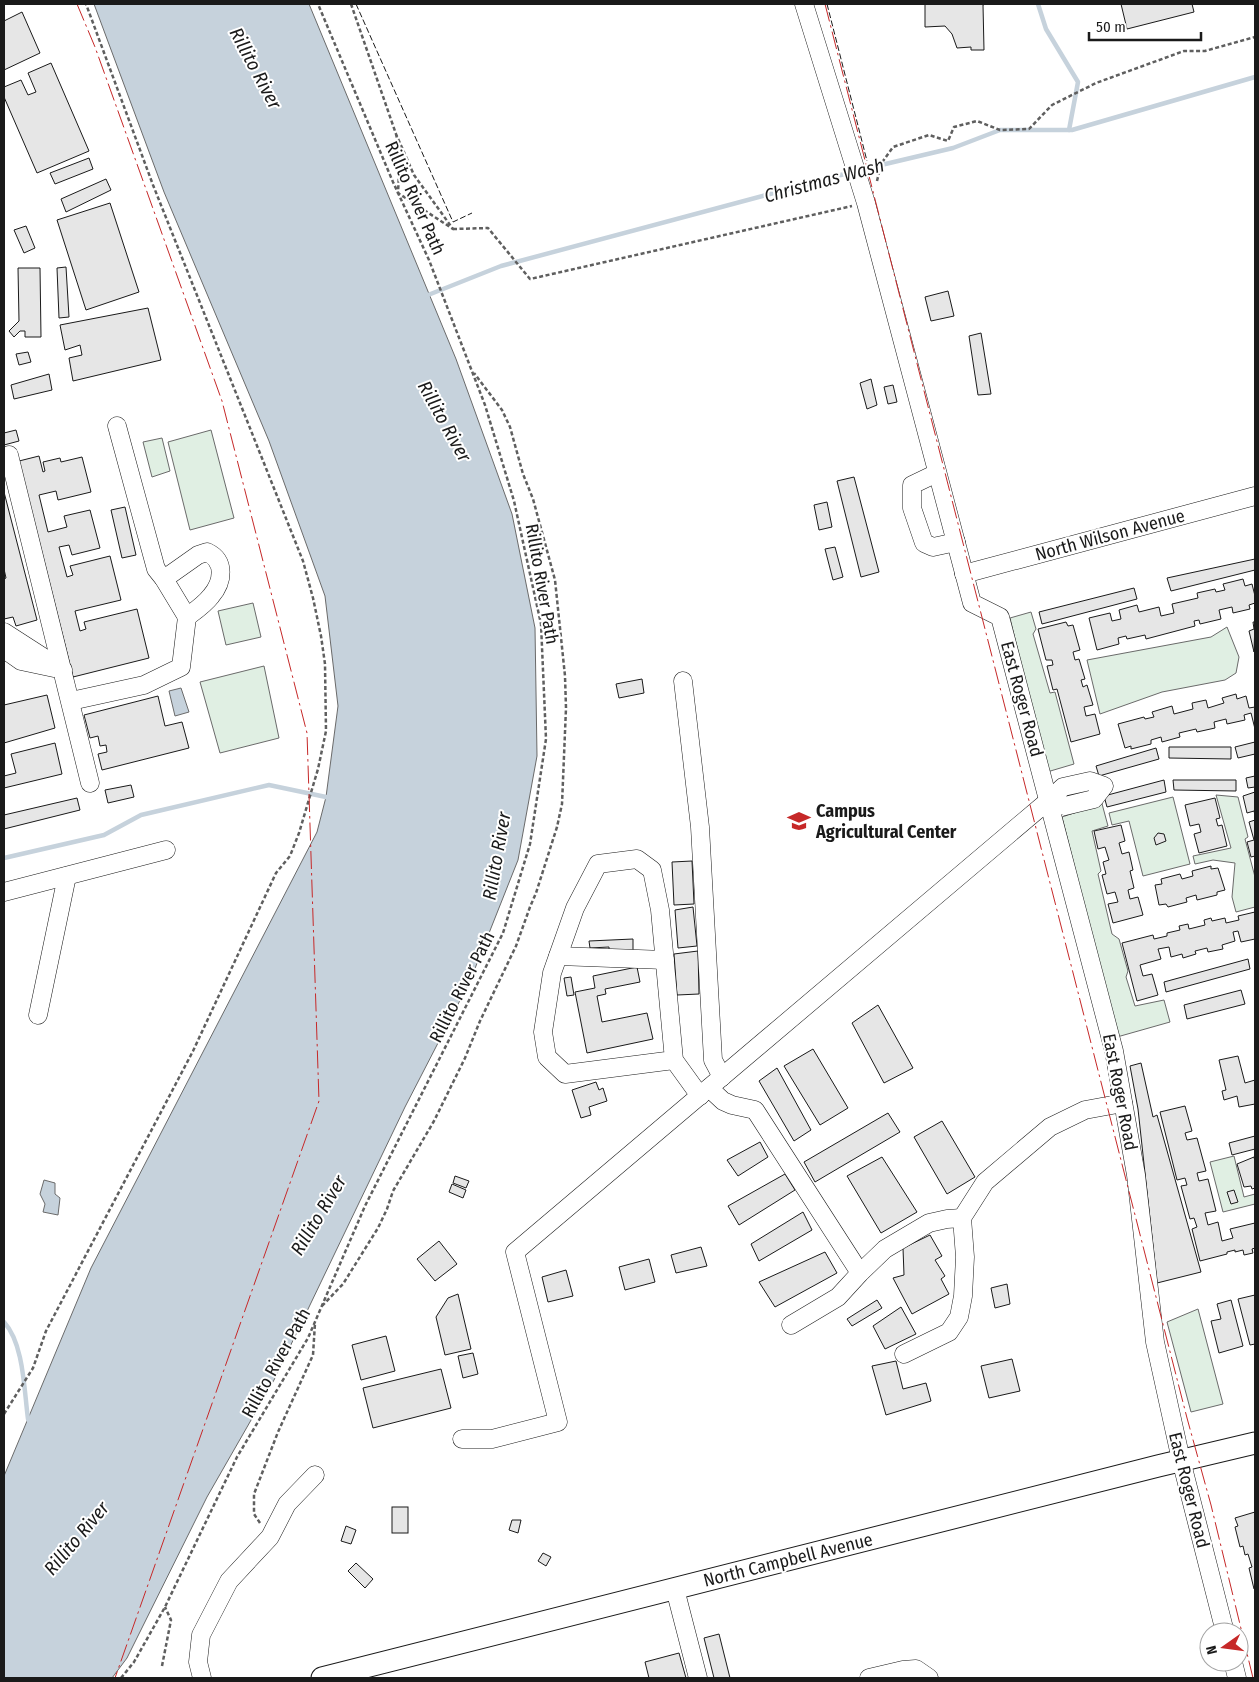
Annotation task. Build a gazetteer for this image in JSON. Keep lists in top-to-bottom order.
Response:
{
  "streets": {
    "main road": ["North Campbell Avenue"],
    "street": ["North Wilson Avenue", "East Roger Road"],
    "path": ["Rillito River Path"]
  },
  "crossings": [
    ["North Wilson Avenue", "East Roger Road"],
    ["East Roger Road", "North Campbell Avenue"]
  ],
  "water": ["Rillito River", "Christmas Wash"],
  "places": {
    "school or university": ["Campus Agricultural Center"]
  },
  "scale_bar": "50 m",
  "north": "left"
}
